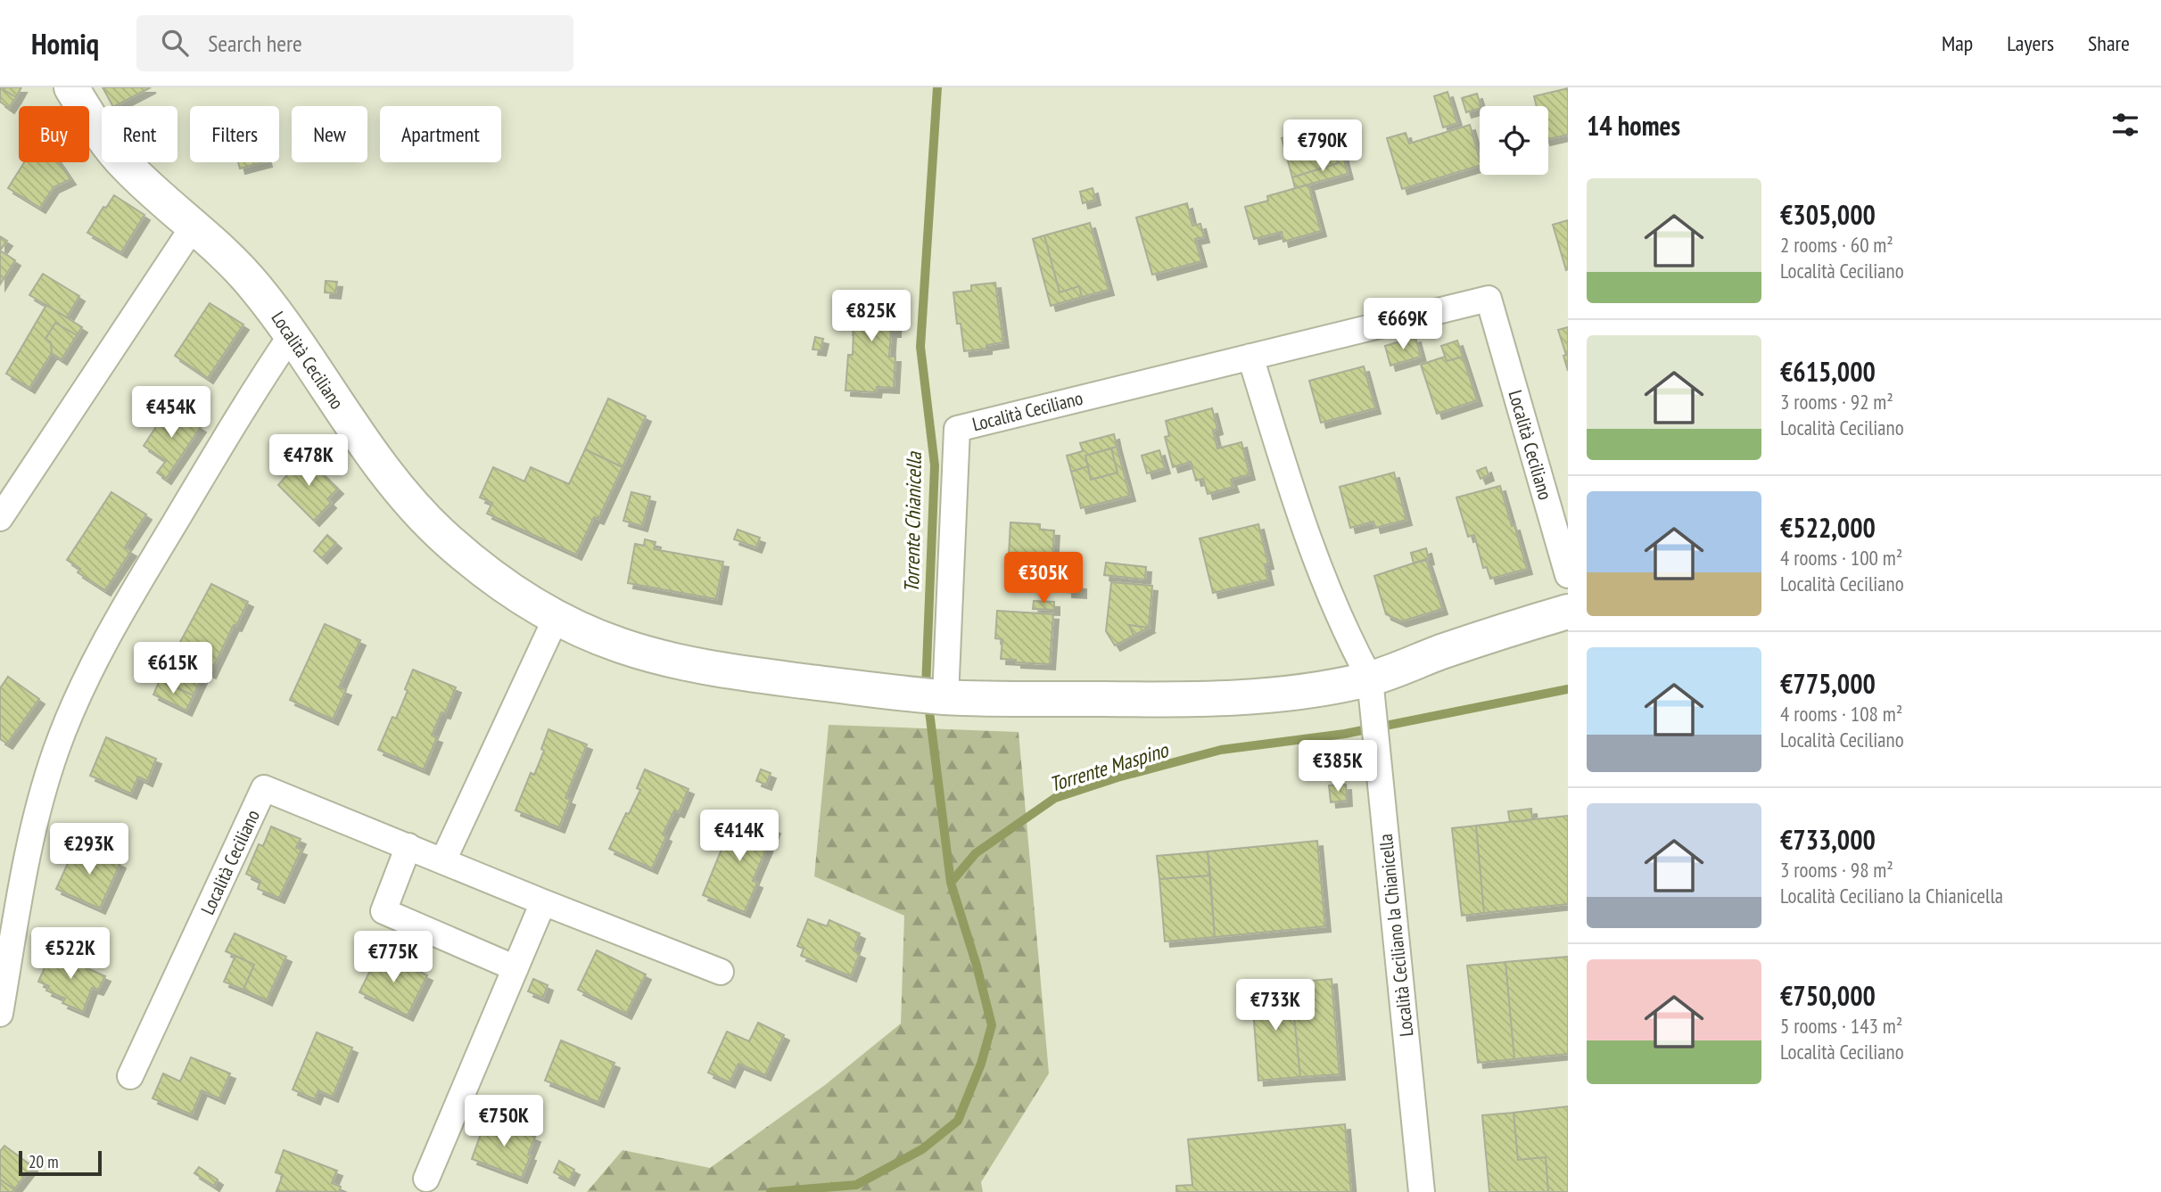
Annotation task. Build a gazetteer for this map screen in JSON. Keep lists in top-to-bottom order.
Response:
{
  "streets": {
    "street": ["Località Ceciliano", "Località Ceciliano la Chianicella"]
  },
  "crossings": [
    ["Località Ceciliano", "Località Ceciliano la Chianicella"]
  ],
  "water": ["Torrente Chianicella", "Torrente Maspino"],
  "scale_bar": "20 m",
  "page": {
    "header": "Homiq",
    "search": "Search here",
    "nav": ["Map", "Layers", "Share"],
    "heading": "14 homes",
    "chip": [
      "Buy",
      "Rent",
      "Filters",
      "New",
      "Apartment"
    ],
    "price": [
      "€790K",
      "€825K",
      "€669K",
      "€454K",
      "€478K",
      "€305K",
      "€615K",
      "€385K",
      "€414K",
      "€293K",
      "€522K",
      "€775K",
      "€733K",
      "€750K"
    ],
    "list": [
      {
        "name": "€305,000",
        "note": "2 rooms · 60 m² · Località Ceciliano"
      },
      {
        "name": "€615,000",
        "note": "3 rooms · 92 m² · Località Ceciliano"
      },
      {
        "name": "€522,000",
        "note": "4 rooms · 100 m² · Località Ceciliano"
      },
      {
        "name": "€775,000",
        "note": "4 rooms · 108 m² · Località Ceciliano"
      },
      {
        "name": "€733,000",
        "note": "3 rooms · 98 m² · Località Ceciliano la Chianicella"
      },
      {
        "name": "€750,000",
        "note": "5 rooms · 143 m² · Località Ceciliano"
      }
    ],
    "scale": "20 m"
  }
}
